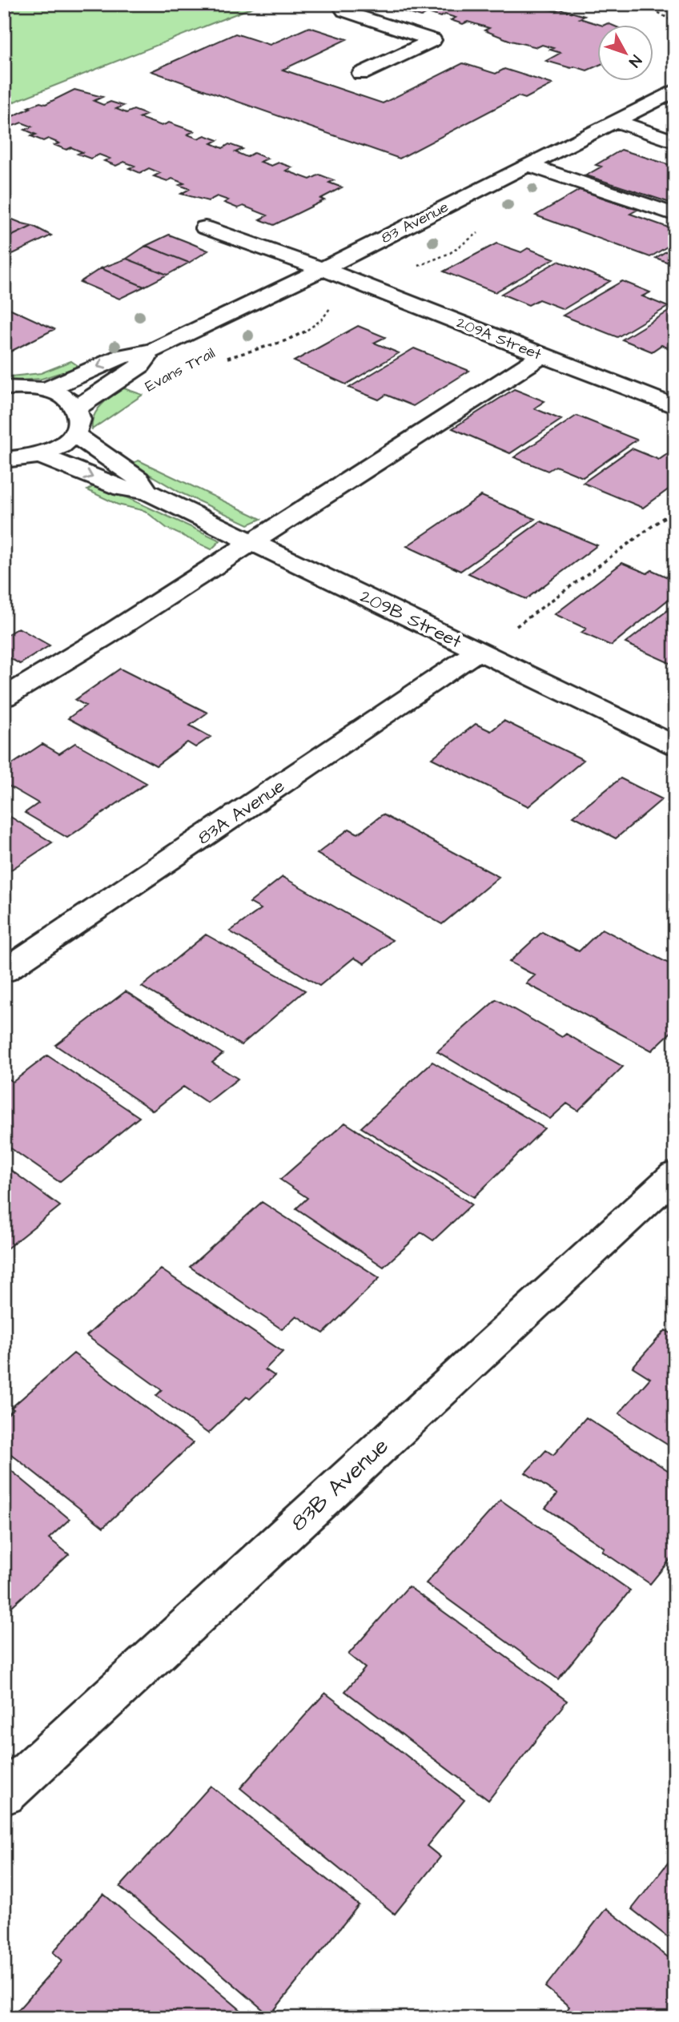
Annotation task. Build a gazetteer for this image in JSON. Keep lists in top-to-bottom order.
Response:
{
  "streets": {
    "street": [
      "83 Avenue",
      "209A Street",
      "209B Street",
      "83A Avenue",
      "83B Avenue"
    ],
    "path": ["Evans Trail"]
  },
  "crossings": [
    ["83 Avenue", "209A Street"],
    ["209B Street", "83A Avenue"]
  ],
  "north": "bottom right"
}
